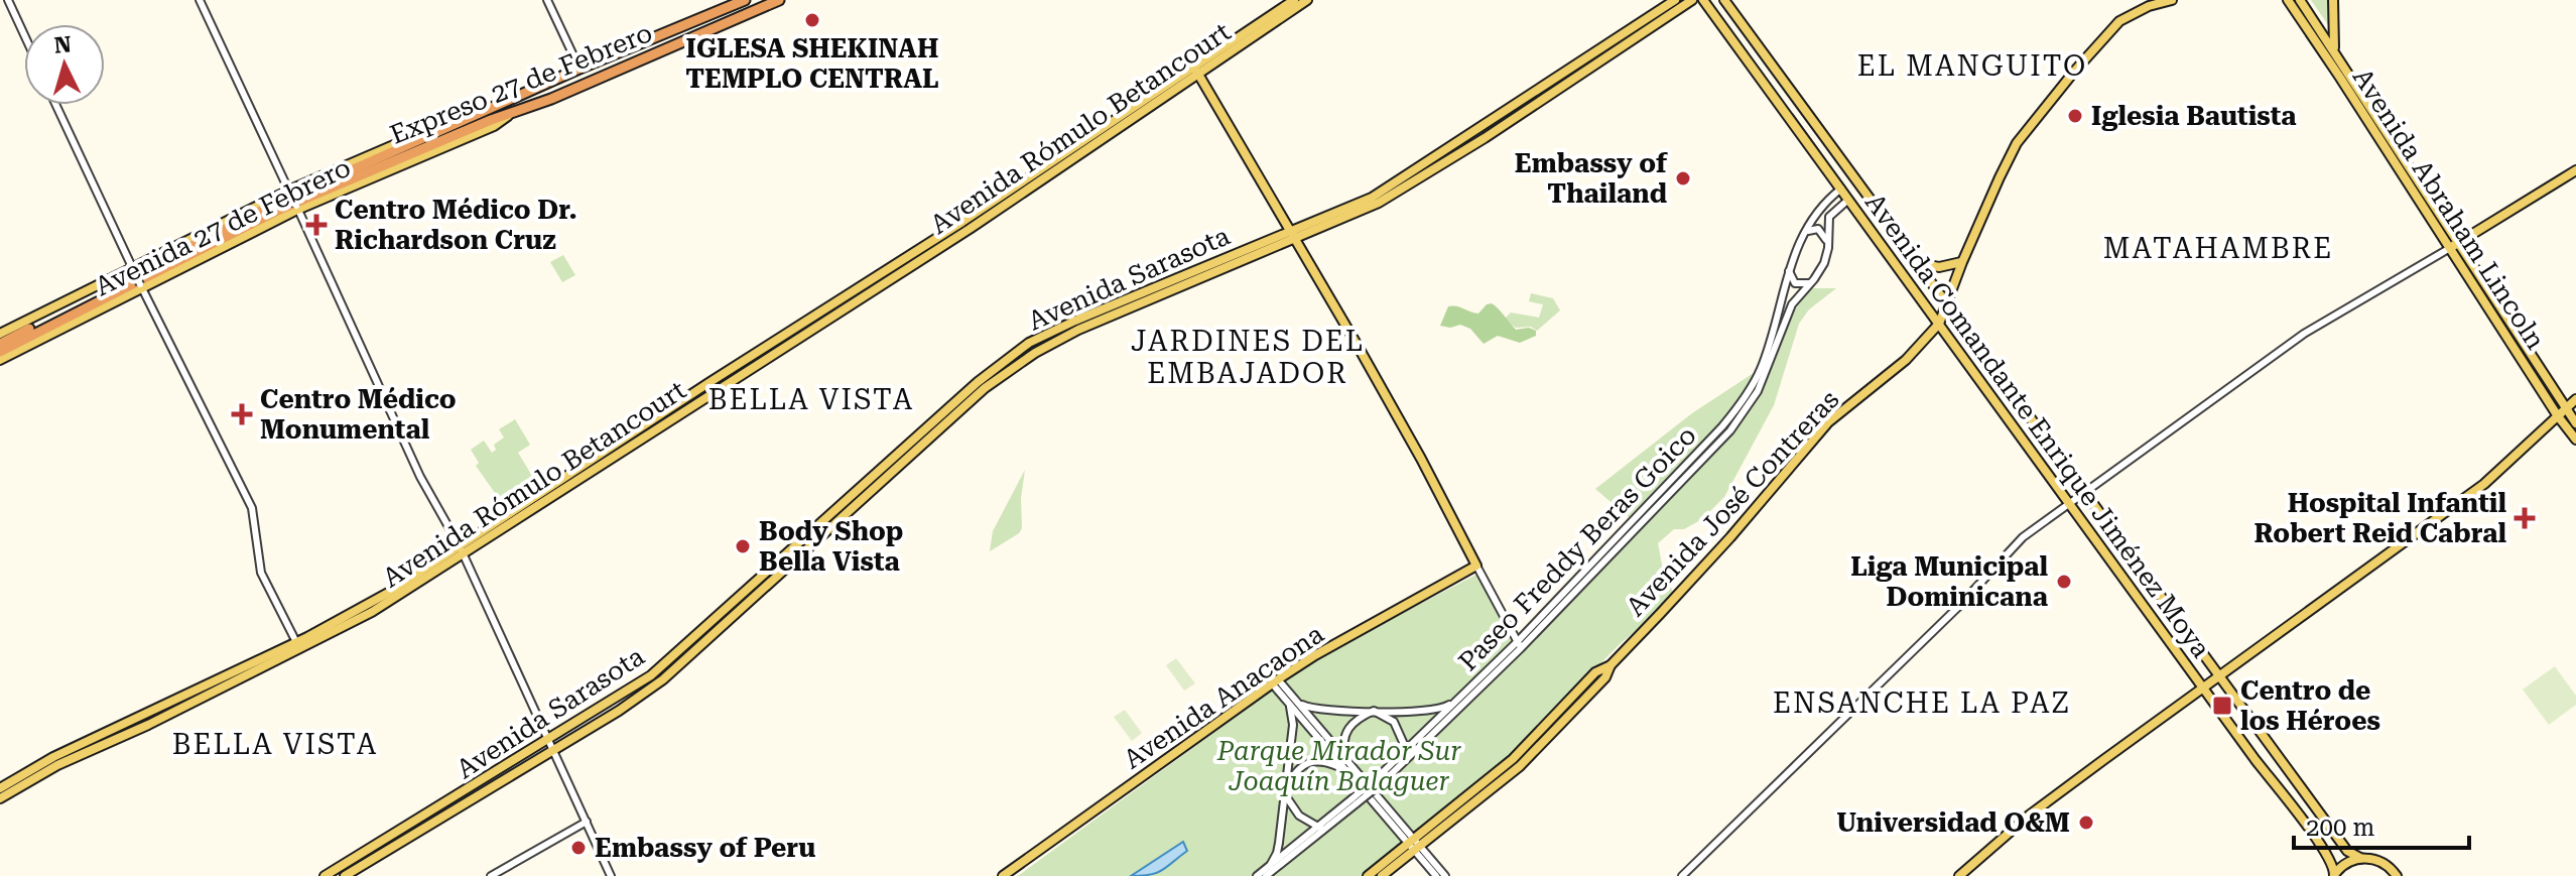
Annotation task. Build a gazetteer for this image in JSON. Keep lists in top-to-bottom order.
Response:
{
  "streets": {
    "highway": ["Expreso 27 de Febrero"],
    "main road": [
      "Avenida Rómulo Betancourt",
      "Avenida Abraham Lincoln",
      "Avenida 27 de Febrero",
      "Avenida Sarasota",
      "Avenida Comandante Enrique Jiménez Moya",
      "Avenida José Contreras",
      "Avenida Anacaona"
    ],
    "street": ["Paseo Freddy Beras Goico"]
  },
  "crossings": [
    ["Expreso 27 de Febrero", "Avenida 27 de Febrero"],
    ["Avenida Comandante Enrique Jiménez Moya", "Avenida José Contreras"],
    ["Avenida Comandante Enrique Jiménez Moya", "Paseo Freddy Beras Goico"]
  ],
  "districts": [
    "EL MANGUITO",
    "MATAHAMBRE",
    "JARDINES DEL EMBAJADOR",
    "BELLA VISTA",
    "ENSANCHE LA PAZ",
    "BELLA VISTA"
  ],
  "parks": ["Parque Mirador Sur Joaquín Balaguer"],
  "places": {
    "other": [
      "IGLESA SHEKINAH TEMPLO CENTRAL",
      "Iglesia Bautista",
      "Embassy of Thailand",
      "Body Shop Bella Vista",
      "Liga Municipal Dominicana",
      "Universidad O&M",
      "Embassy of Peru"
    ],
    "health": ["Centro Médico Dr. Richardson Cruz", "Centro Médico Monumental", "Hospital Infantil Robert Reid Cabral"],
    "transit": ["Centro de los Héroes"]
  },
  "scale_bar": "200 m",
  "north": "top"
}
